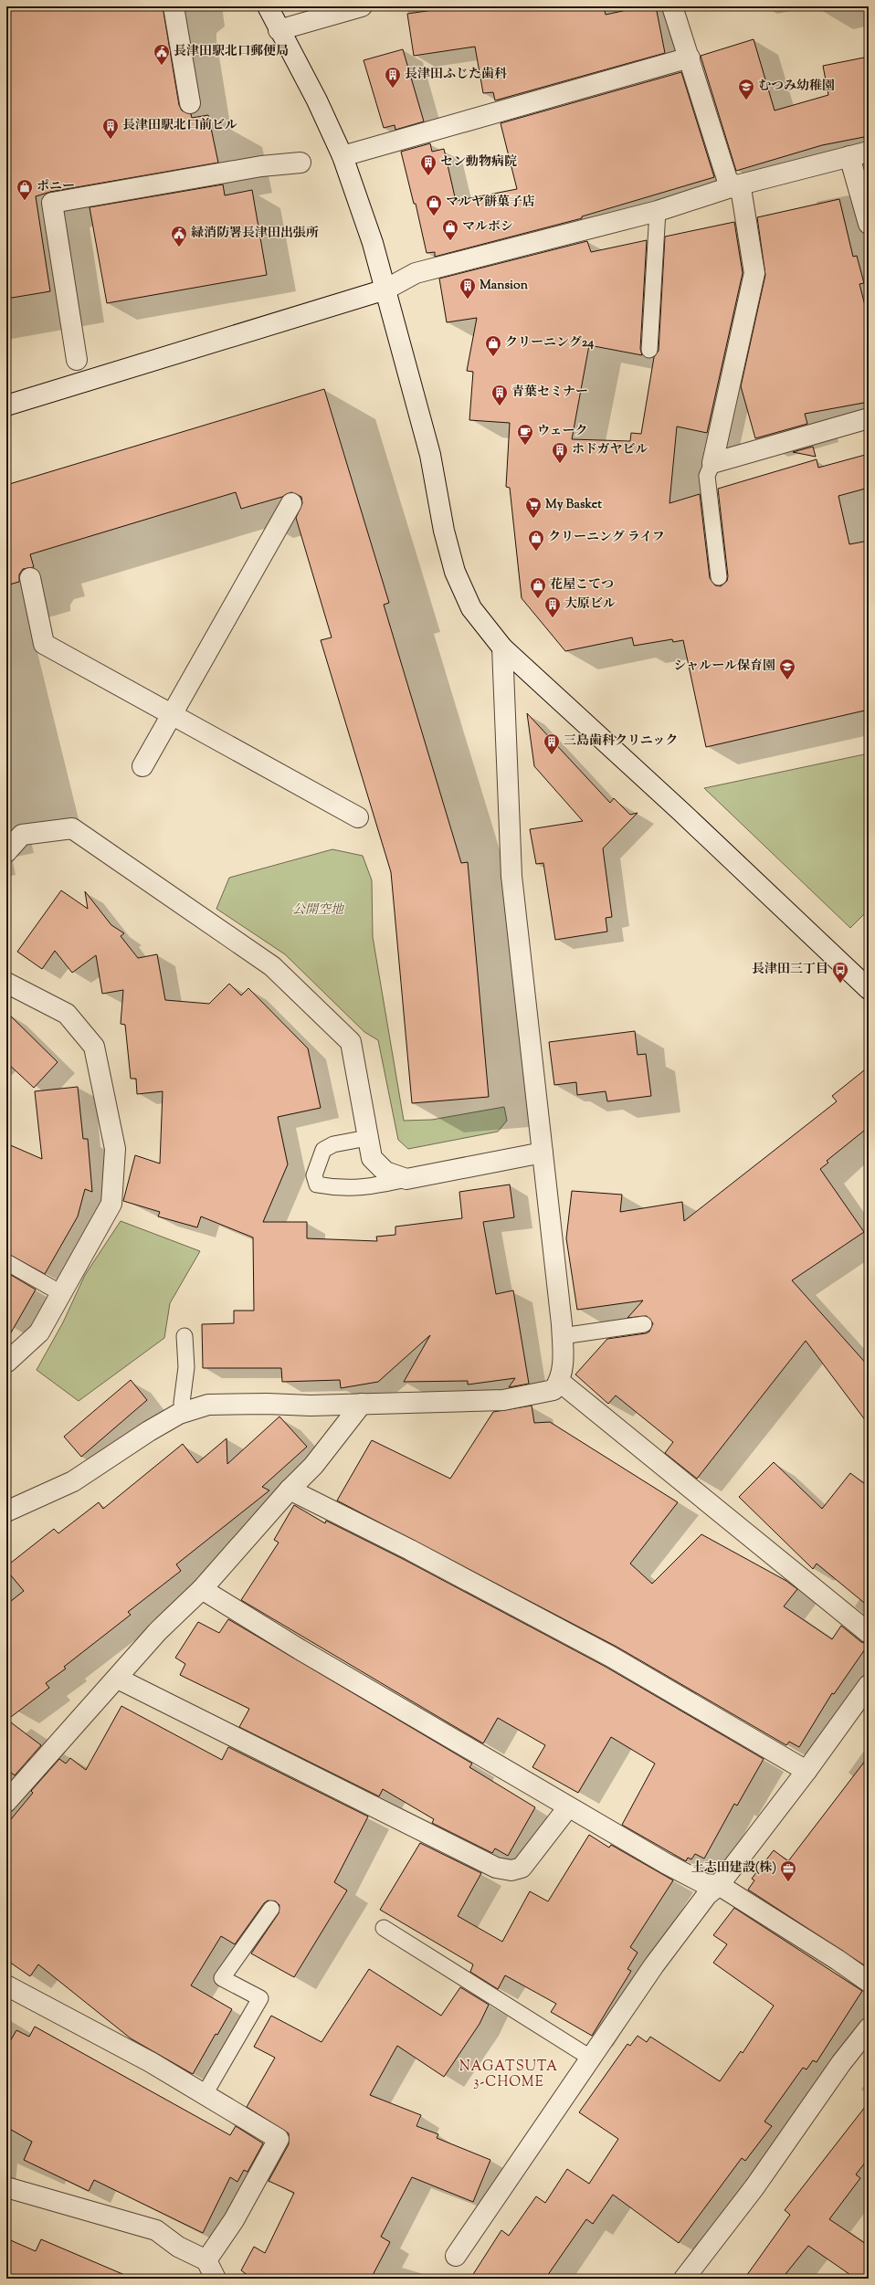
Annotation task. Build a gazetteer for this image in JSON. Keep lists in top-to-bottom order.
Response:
{
  "districts": ["NAGATSUTA 3-CHOME"],
  "parks": ["公開空地"],
  "places": {
    "public building": ["長津田駅北口郵便局", "緑消防署長津田出張所"],
    "building": [
      "長津田ふじた歯科",
      "長津田駅北口前ビル",
      "セン動物病院",
      "Mansion",
      "青葉セミナー",
      "ホドガヤビル",
      "大原ビル",
      "三島歯科クリニック"
    ],
    "school or university": ["むつみ幼稚園", "シャルール保育園"],
    "shop": [
      "ポニー",
      "マルヤ餅菓子店",
      "マルボシ",
      "クリーニング24",
      "クリーニング ライフ",
      "花屋こてつ"
    ],
    "cafe": ["ウェーク"],
    "supermarket": ["My Basket"],
    "bus stop": ["長津田三丁目"],
    "office": ["土志田建設(株)"]
  }
}
